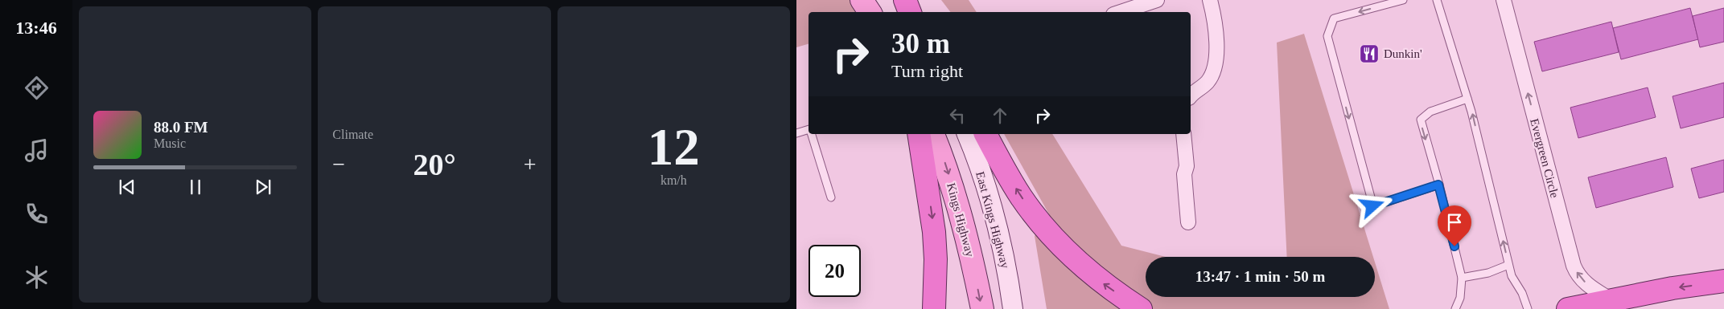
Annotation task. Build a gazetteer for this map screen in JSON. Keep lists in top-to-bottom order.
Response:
{
  "streets": {
    "main road": ["Kings Highway", "East Kings Highway"],
    "street": ["Evergreen Circle"]
  },
  "one_way": ["Evergreen Circle", "Kings Highway"],
  "places": {
    "restaurant": ["Dunkin'"]
  },
  "page": {
    "tabs": "13:46",
    "tile": [
      "Climate",
      ["12", "km/h"]
    ],
    "turn": ["30 m", "Turn right"],
    "song": ["88.0 FM", "Music"],
    "heat": ["−", "20°", "+"],
    "limit": "20",
    "trip": "13:47 · 1 min · 50 m"
  }
}
